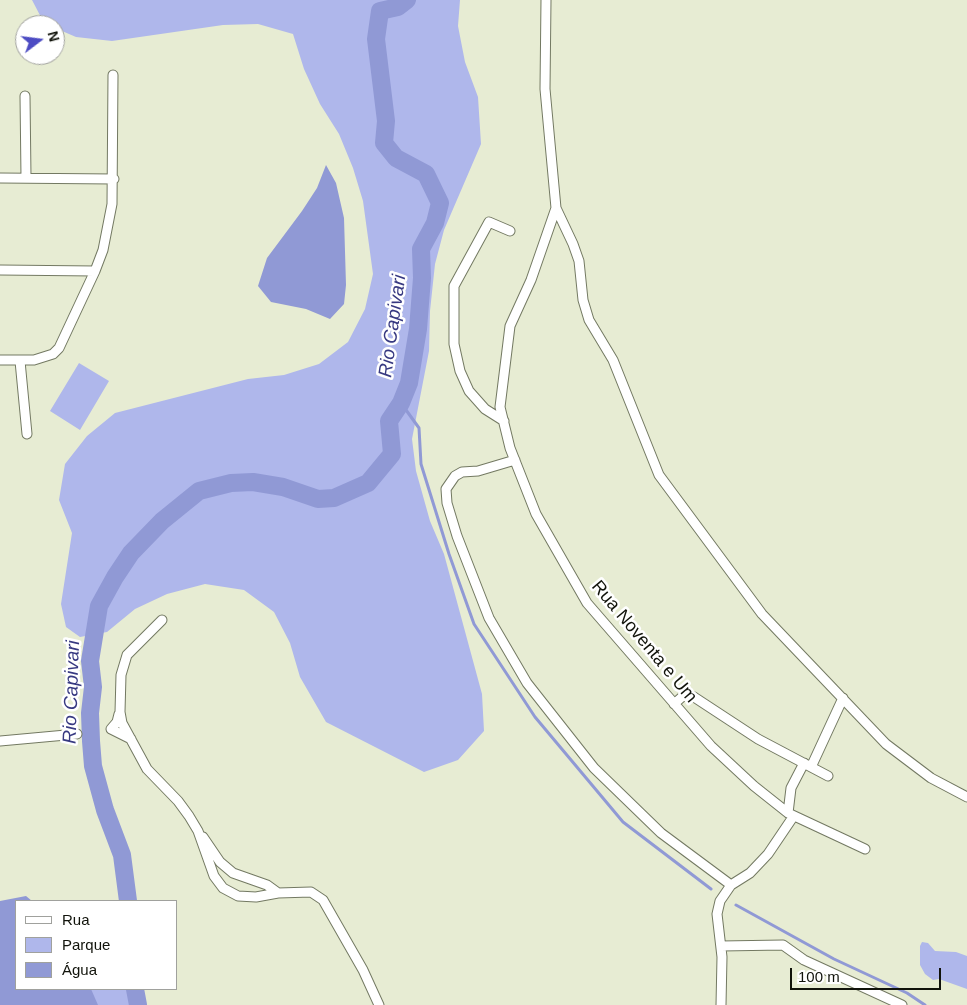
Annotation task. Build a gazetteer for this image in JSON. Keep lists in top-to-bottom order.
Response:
{
  "streets": {
    "street": ["Rua Noventa e Um"]
  },
  "water": ["Rio Capivari"],
  "legend": ["Rua", "Parque", "Água"],
  "scale_bar": "100 m",
  "north": "right"
}
